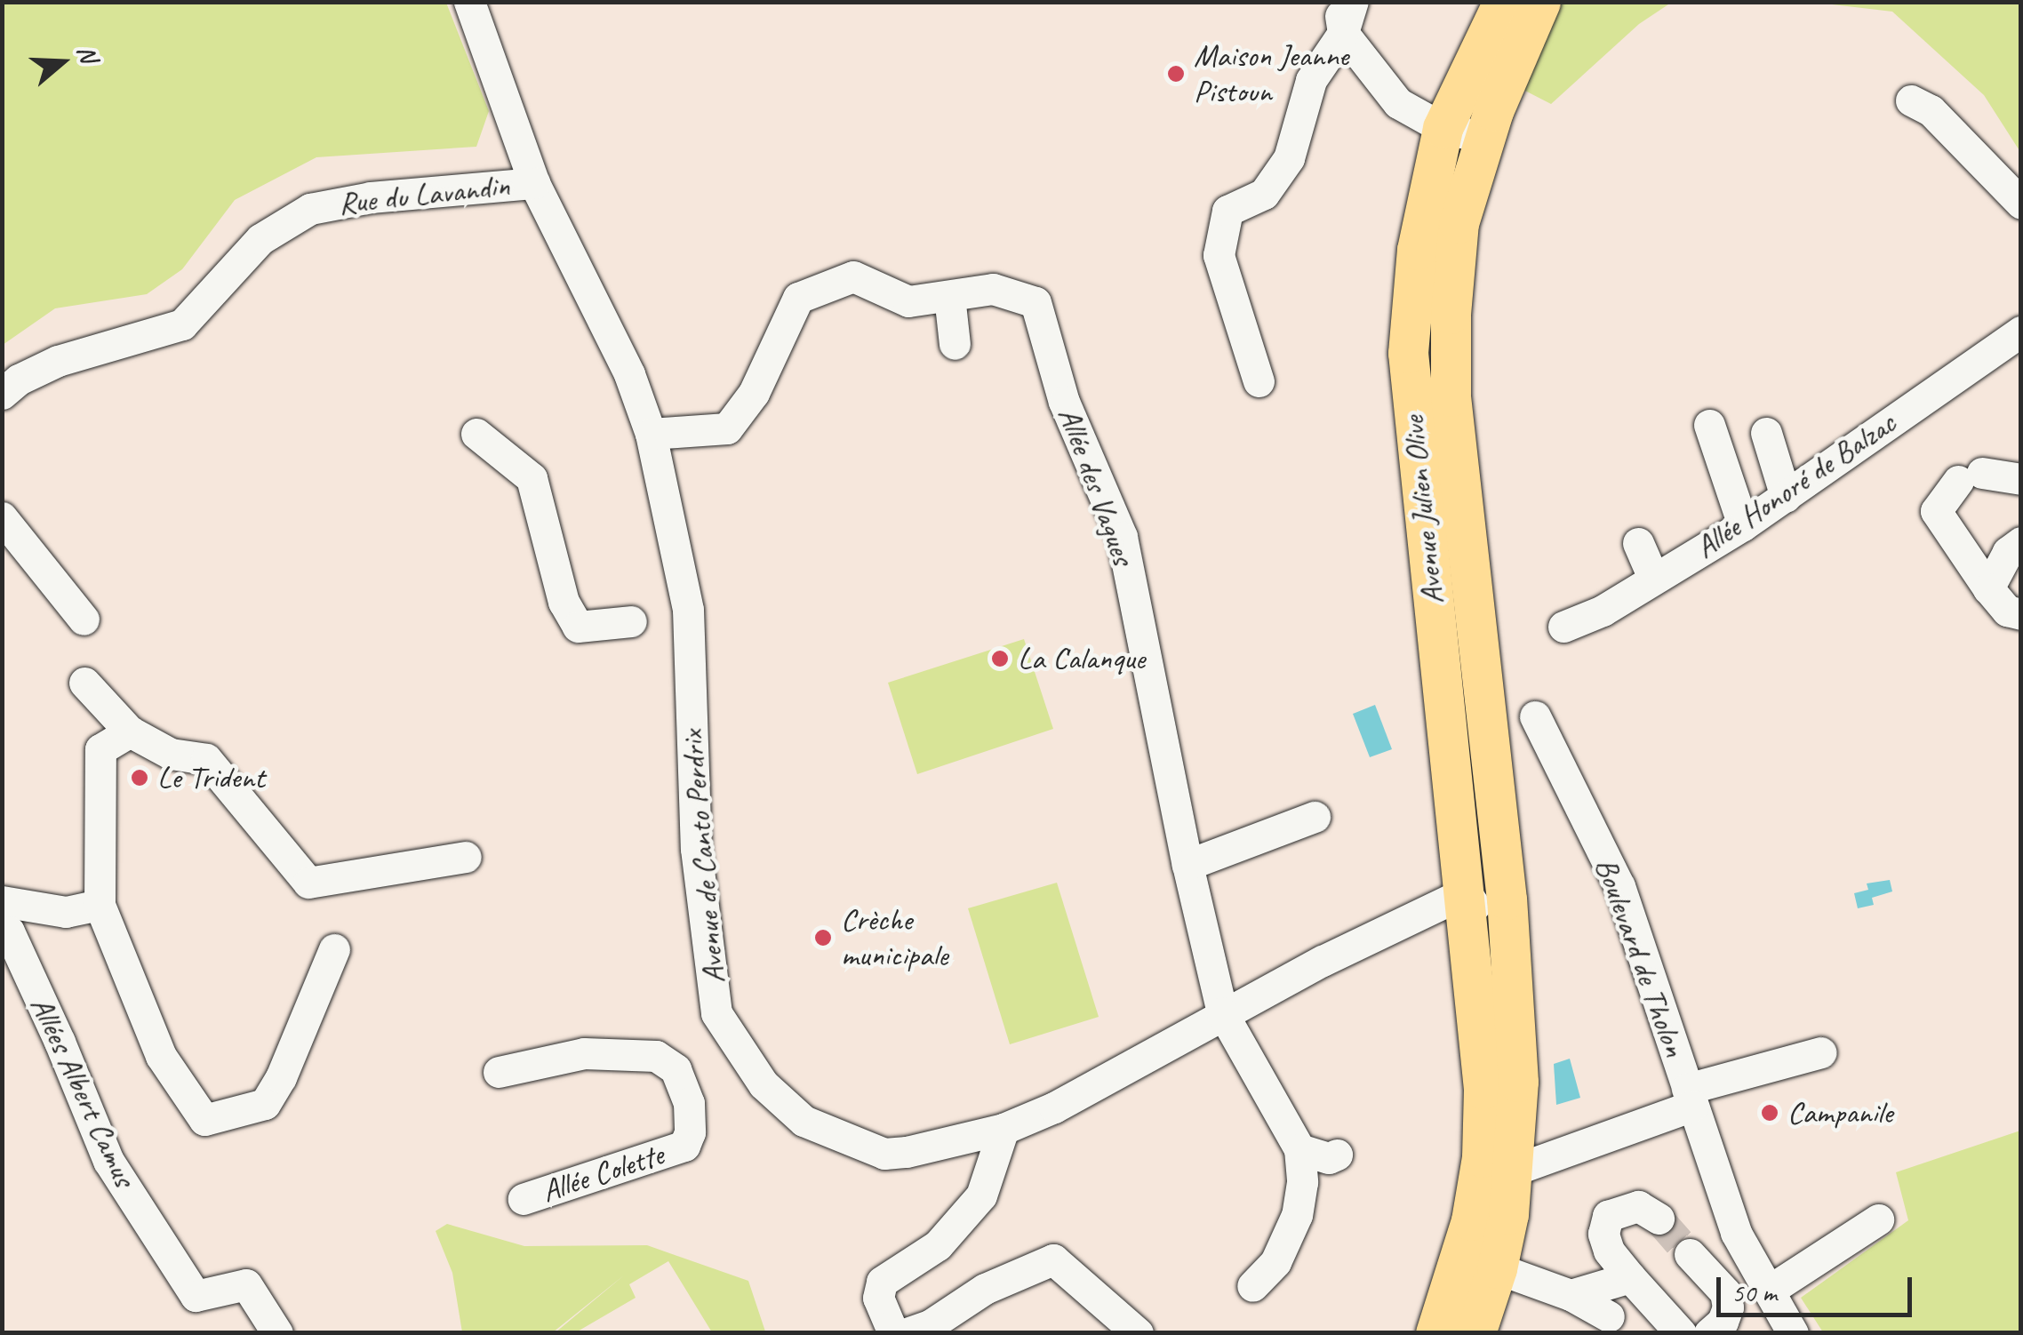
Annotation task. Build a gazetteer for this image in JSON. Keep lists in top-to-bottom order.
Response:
{
  "streets": {
    "main road": ["Avenue Julien Olive"],
    "street": [
      "Rue du Lavandin",
      "Allée Honoré de Balzac",
      "Allée des Vagues",
      "Avenue de Canto Perdrix",
      "Boulevard de Tholon",
      "Allées Albert Camus",
      "Allée Colette"
    ]
  },
  "crossings": [
    ["Rue du Lavandin", "Avenue de Canto Perdrix"],
    ["Allée des Vagues", "Avenue de Canto Perdrix"],
    ["Avenue Julien Olive", "Avenue de Canto Perdrix"]
  ],
  "places": [
    "Maison Jeanne Pistoun",
    "La Calanque",
    "Le Trident",
    "Crèche municipale",
    "Campanile"
  ],
  "scale_bar": "50 m",
  "north": "right"
}
